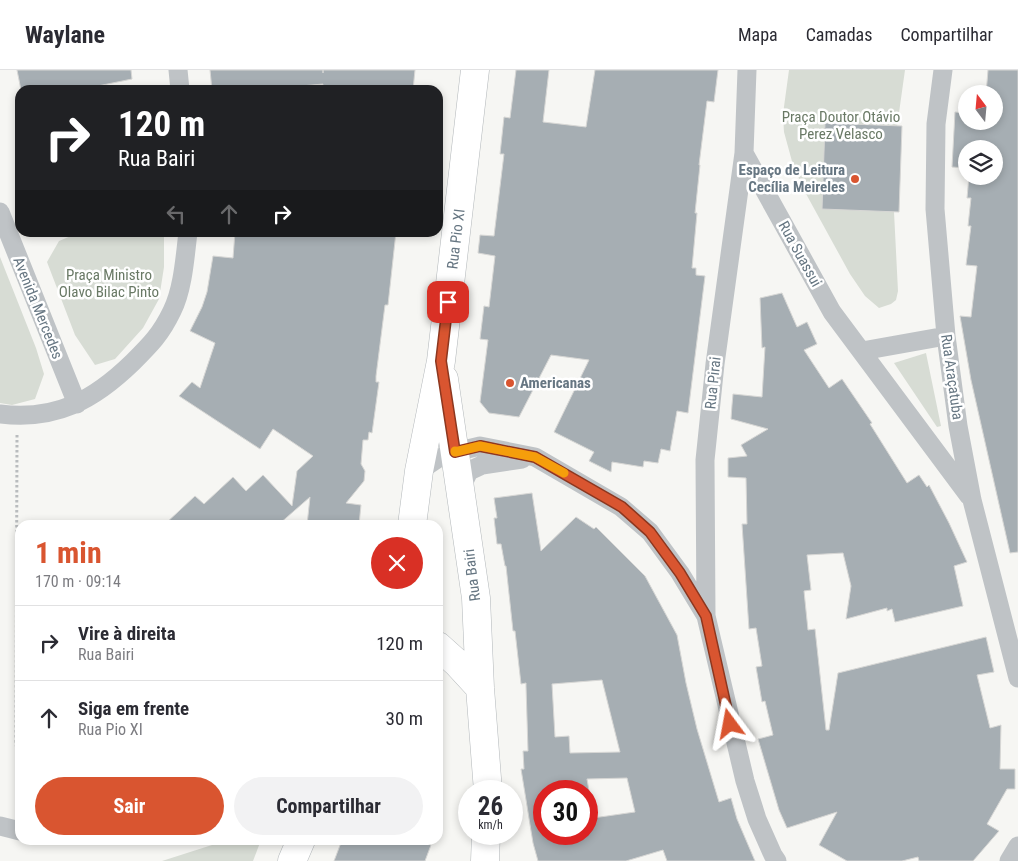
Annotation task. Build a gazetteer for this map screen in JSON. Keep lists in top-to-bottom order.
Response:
{
  "streets": {
    "main road": ["Rua Pio XI", "Rua Bairi"],
    "street": [
      "Rua Suassui",
      "Avenida Mercedes",
      "Rua Araçatuba",
      "Rua Pirai"
    ]
  },
  "crossings": [
    ["Rua Pio XI", "Rua Bairi"],
    ["Rua Suassui", "Rua Araçatuba"],
    ["Rua Suassui", "Rua Pirai"]
  ],
  "parks": ["Praça Doutor Otávio Perez Velasco", "Praça Ministro Olavo Bilac Pinto"],
  "places": ["Espaço de Leitura Cecília Meireles", "Americanas"],
  "north": "top",
  "page": {
    "header": "Waylane",
    "nav": ["Mapa", "Camadas", "Compartilhar"],
    "turn": ["120 m", "Rua Bairi"],
    "heading": ["1 min", "170 m · 09:14"],
    "list": [
      {
        "name": "Vire à direita",
        "note": "Rua Bairi",
        "value": "120 m"
      },
      {
        "name": "Siga em frente",
        "note": "Rua Pio XI",
        "value": "30 m"
      }
    ],
    "buttons": ["Sair", "Compartilhar"],
    "speed": "26 km/h",
    "limit": "30"
  }
}
